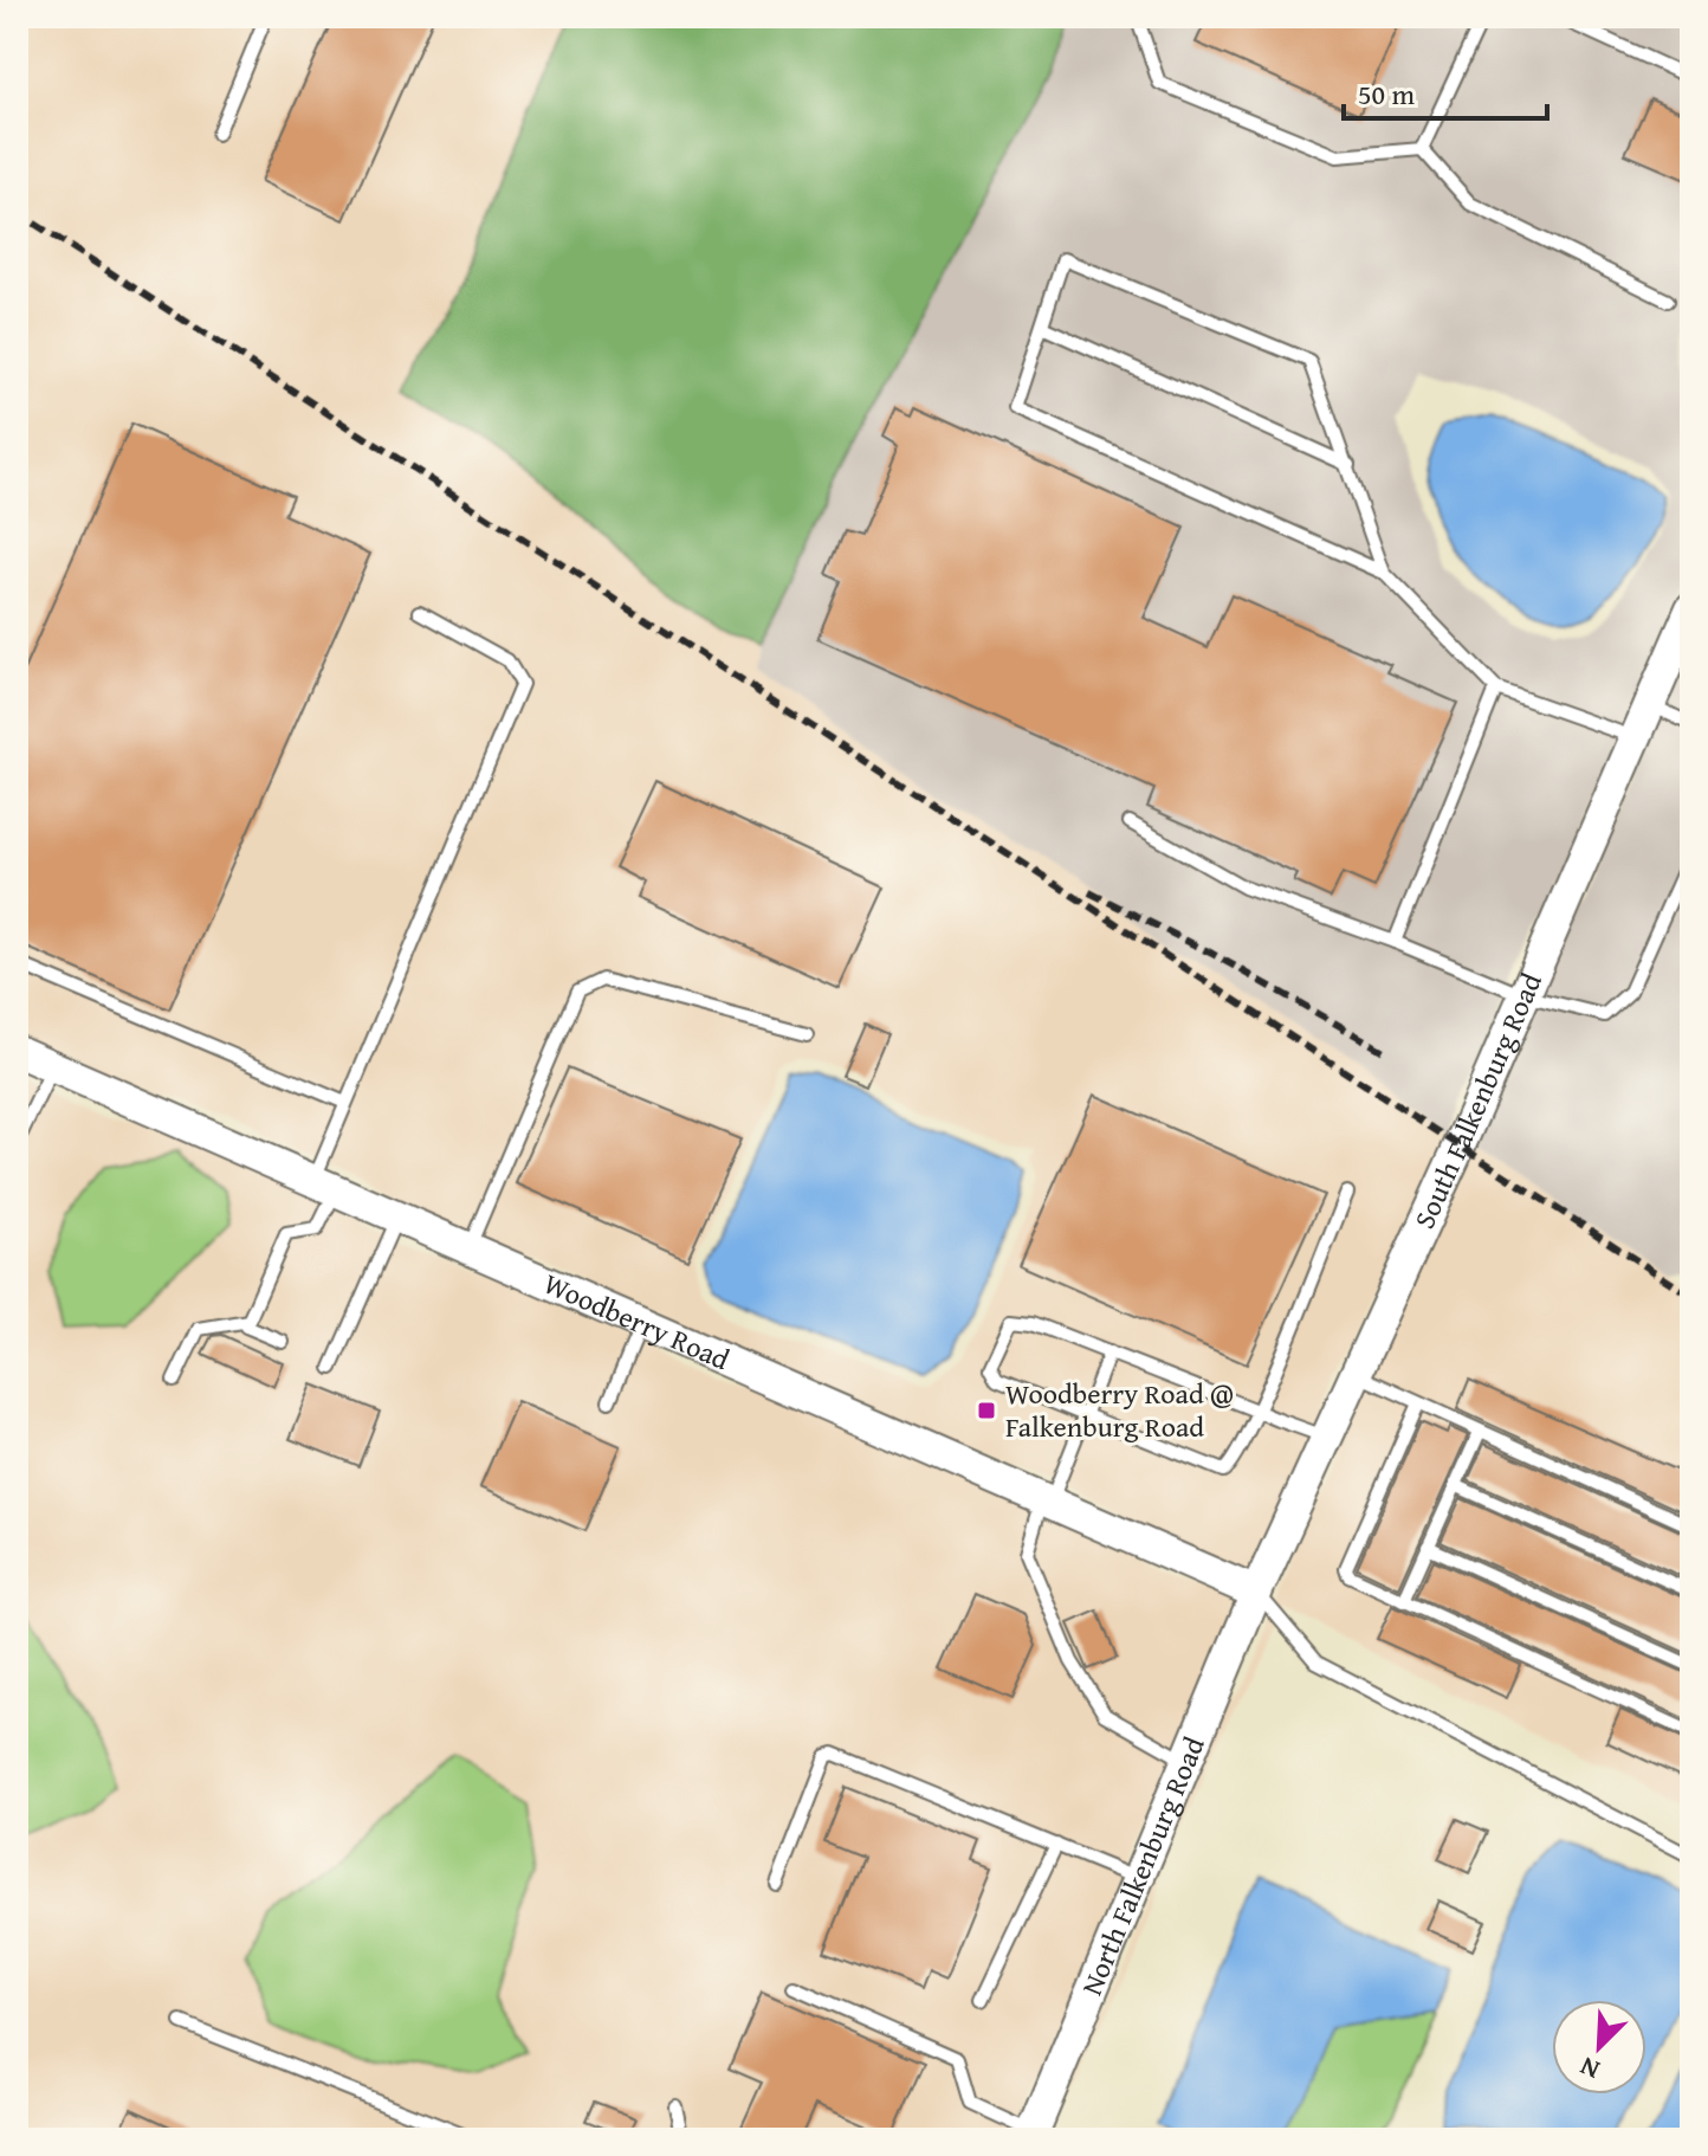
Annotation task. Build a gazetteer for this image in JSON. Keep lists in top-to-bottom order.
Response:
{
  "streets": {
    "street": ["South Falkenburg Road", "Woodberry Road", "North Falkenburg Road"]
  },
  "crossings": [
    ["South Falkenburg Road", "Woodberry Road"],
    ["South Falkenburg Road", "North Falkenburg Road"],
    ["Woodberry Road", "North Falkenburg Road"]
  ],
  "places": {
    "transit": ["Woodberry Road @ Falkenburg Road"]
  },
  "scale_bar": "50 m",
  "north": "bottom left"
}
